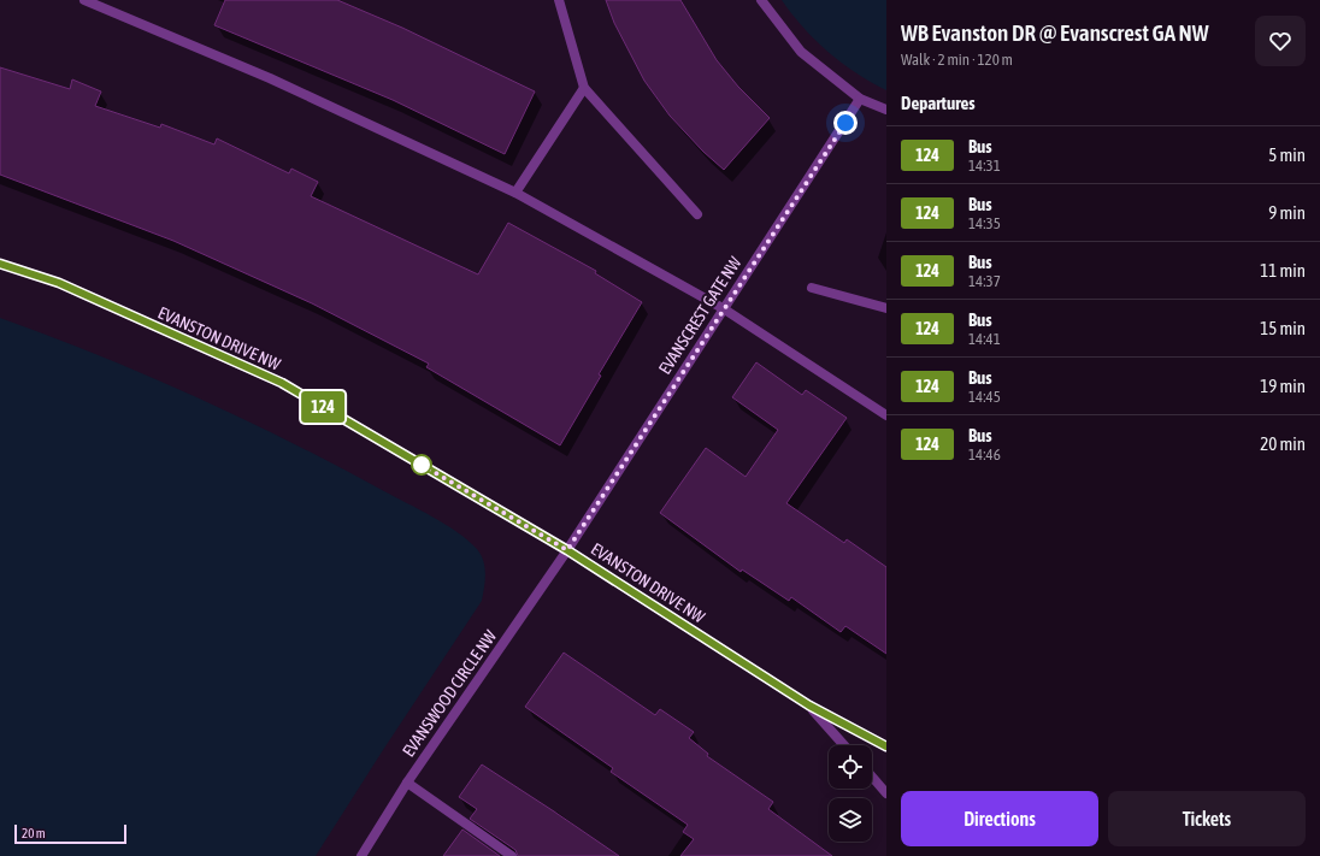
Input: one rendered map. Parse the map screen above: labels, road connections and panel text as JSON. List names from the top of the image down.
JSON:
{
  "streets": {
    "street": ["EVANSCREST GATE NW", "EVANSTON DRIVE NW", "EVANSWOOD CIRCLE NW"]
  },
  "crossings": [
    ["EVANSCREST GATE NW", "EVANSTON DRIVE NW"],
    ["EVANSCREST GATE NW", "EVANSWOOD CIRCLE NW"],
    ["EVANSTON DRIVE NW", "EVANSWOOD CIRCLE NW"]
  ],
  "lines": ["bus line 124"],
  "scale_bar": "20 m",
  "page": {
    "on_map": "124",
    "heading": [
      ["WB Evanston DR @ Evanscrest GA NW", "Walk · 2 min · 120 m"],
      "Departures"
    ],
    "list": [
      {
        "mark": "124",
        "name": "Bus",
        "note": "14:31",
        "value": "5 min"
      },
      {
        "mark": "124",
        "name": "Bus",
        "note": "14:35",
        "value": "9 min"
      },
      {
        "mark": "124",
        "name": "Bus",
        "note": "14:37",
        "value": "11 min"
      },
      {
        "mark": "124",
        "name": "Bus",
        "note": "14:41",
        "value": "15 min"
      },
      {
        "mark": "124",
        "name": "Bus",
        "note": "14:45",
        "value": "19 min"
      },
      {
        "mark": "124",
        "name": "Bus",
        "note": "14:46",
        "value": "20 min"
      }
    ],
    "buttons": ["Directions", "Tickets"],
    "scale": "20 m"
  }
}
